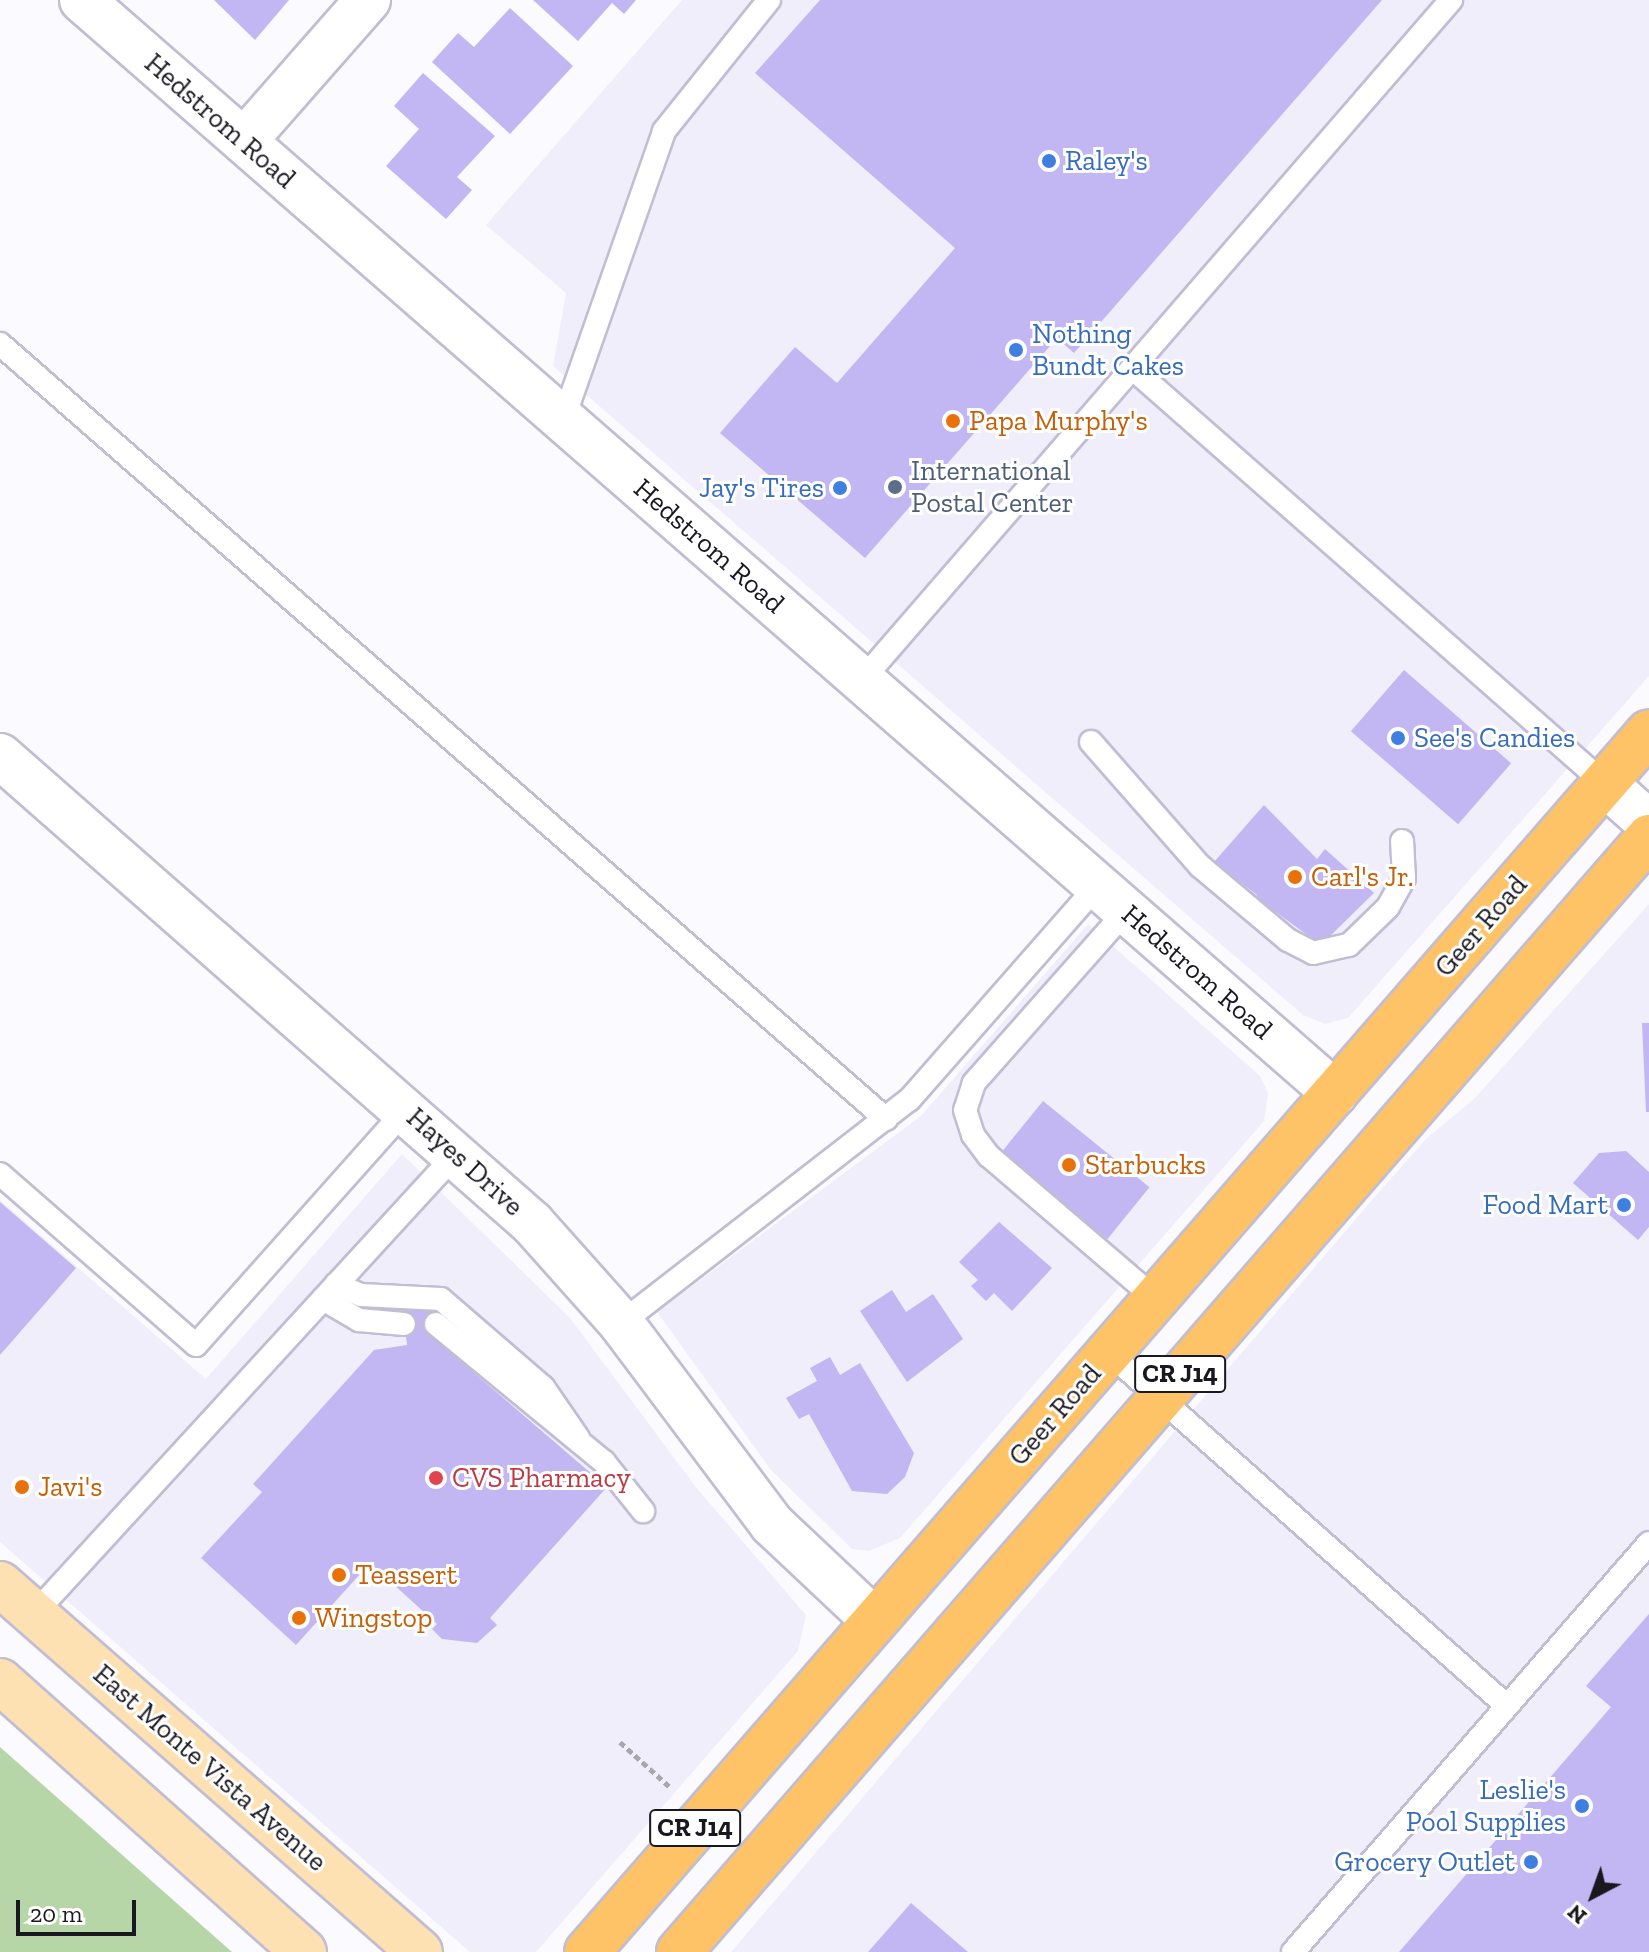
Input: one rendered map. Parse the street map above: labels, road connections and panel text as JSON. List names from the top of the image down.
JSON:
{
  "streets": {
    "main road": ["Geer Road", "CR J14", "East Monte Vista Avenue"],
    "street": ["Hedstrom Road", "Hayes Drive"]
  },
  "crossings": [
    ["Hedstrom Road", "Geer Road"],
    ["Geer Road", "Hayes Drive"]
  ],
  "places": [
    "Raley's",
    "Nothing Bundt Cakes",
    "Papa Murphy's",
    "International Postal Center",
    "Jay's Tires",
    "See's Candies",
    "Carl's Jr.",
    "Starbucks",
    "Food Mart",
    "CVS Pharmacy",
    "Javi's",
    "Teassert",
    "Wingstop",
    "Leslie's Pool Supplies",
    "Grocery Outlet"
  ],
  "scale_bar": "20 m",
  "north": "bottom left"
}
